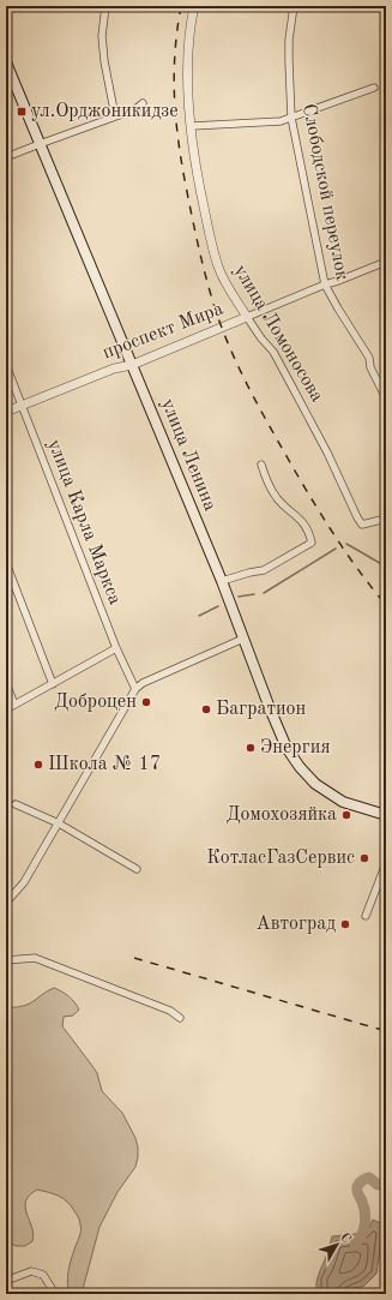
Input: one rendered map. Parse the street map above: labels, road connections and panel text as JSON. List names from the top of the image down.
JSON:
{
  "streets": {
    "main road": ["улица Ленина"],
    "street": [
      "Слободской переулок",
      "проспект Мира",
      "улица Ломоносова",
      "улица Карла Маркса"
    ]
  },
  "crossings": [
    ["Слободской переулок", "проспект Мира"],
    ["проспект Мира", "улица Ломоносова"],
    ["проспект Мира", "улица Ленина"],
    ["проспект Мира", "улица Карла Маркса"]
  ],
  "places": {
    "transit": ["ул.Орджоникидзе"],
    "other": [
      "Доброцен",
      "Багратион",
      "Энергия",
      "Школа № 17",
      "Домохозяйка",
      "КотласГазСервис",
      "Автоград"
    ]
  },
  "north": "top right"
}
